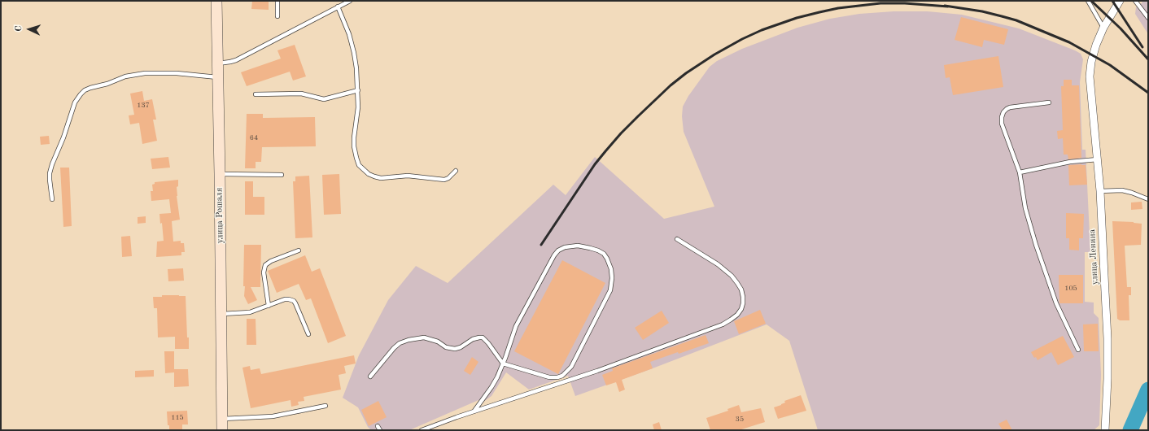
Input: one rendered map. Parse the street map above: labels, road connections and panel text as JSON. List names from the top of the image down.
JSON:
{
  "streets": {
    "main road": ["улица Рошаля"],
    "street": ["улица Ленина"]
  },
  "house_numbers": [
    "137",
    "64",
    "105",
    "115",
    "35"
  ],
  "north": "left"
}
